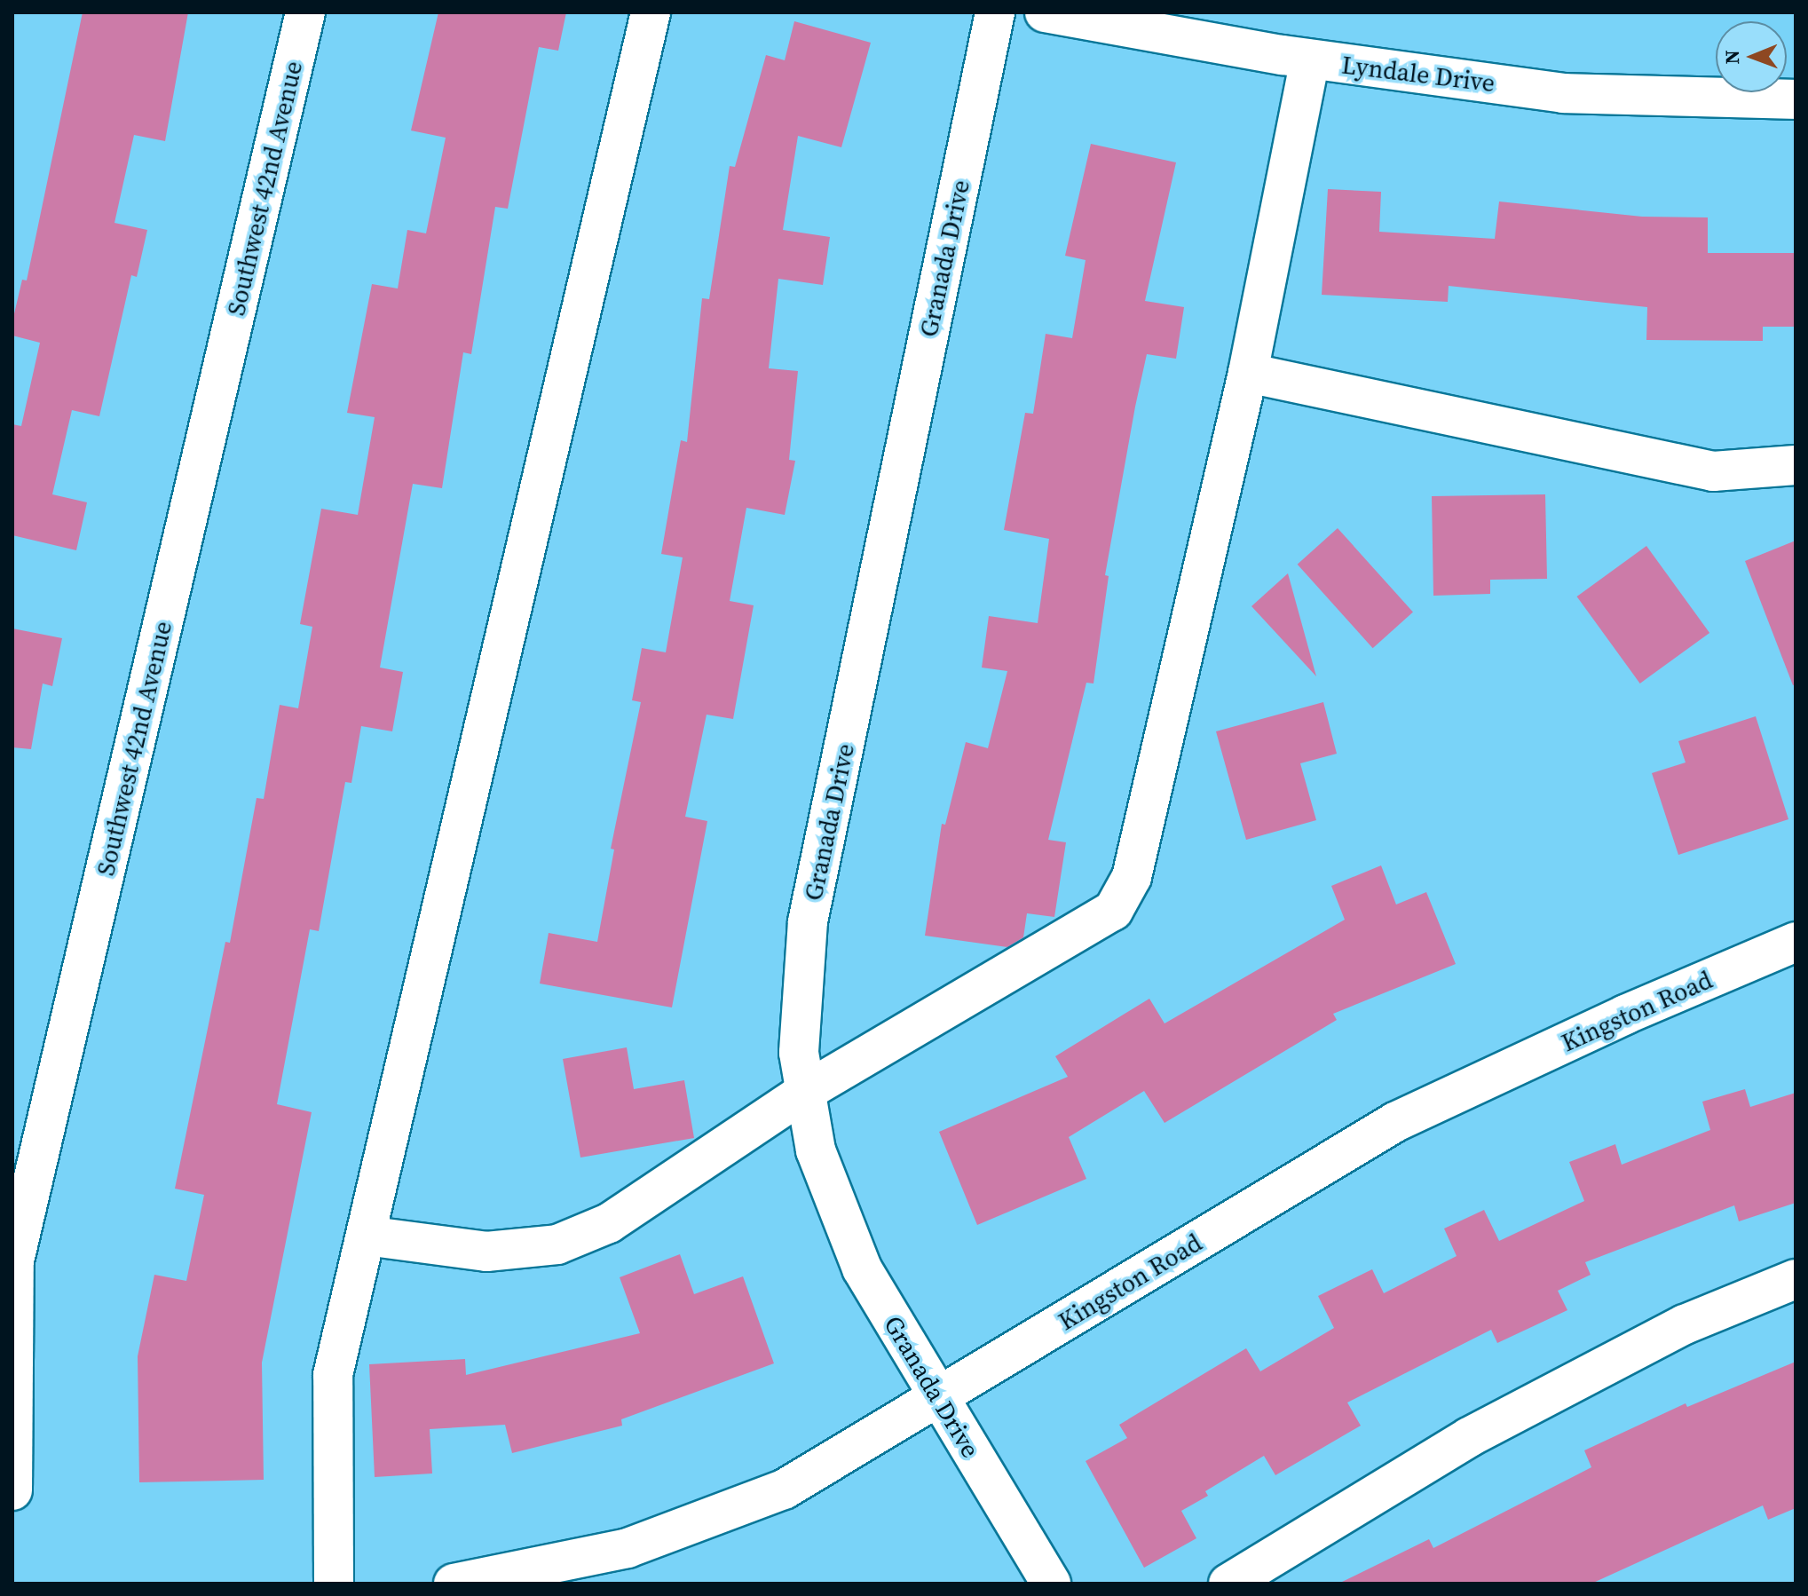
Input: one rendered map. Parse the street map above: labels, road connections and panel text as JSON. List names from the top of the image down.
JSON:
{
  "streets": {
    "street": [
      "Lyndale Drive",
      "Southwest 42nd Avenue",
      "Granada Drive",
      "Kingston Road"
    ]
  },
  "crossings": [
    ["Granada Drive", "Kingston Road"]
  ],
  "north": "left"
}
